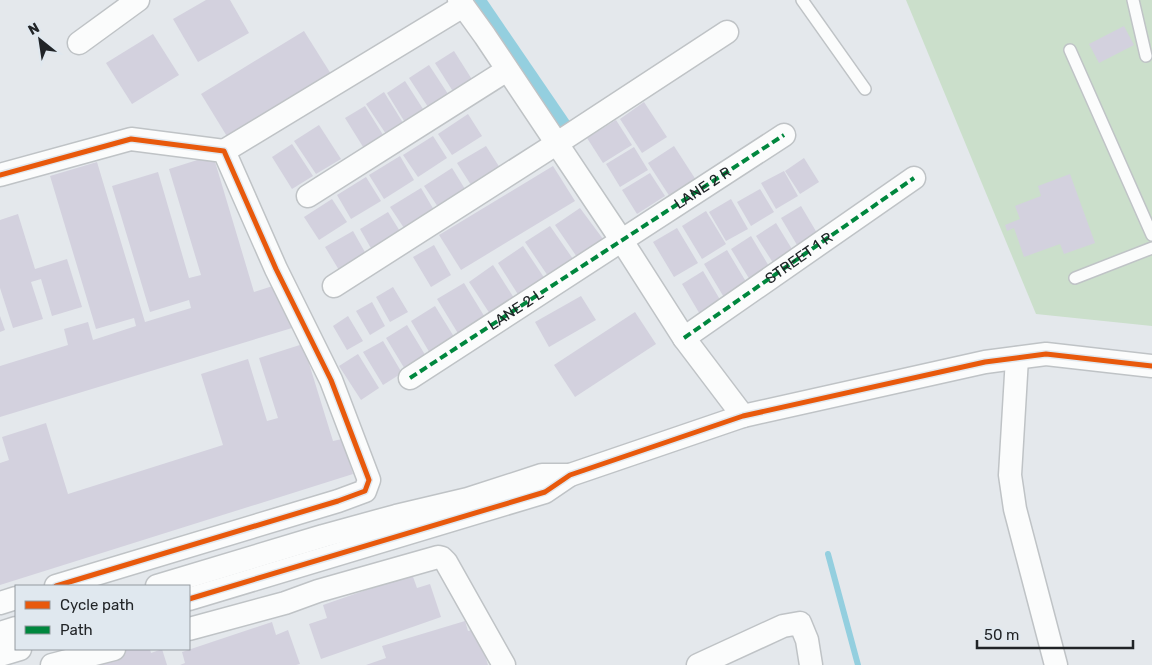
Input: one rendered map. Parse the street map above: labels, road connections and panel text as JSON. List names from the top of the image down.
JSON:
{
  "streets": {
    "street": ["LANE 2 R", "STREET 1 R", "LANE 2 L"]
  },
  "crossings": [
    ["LANE 2 R", "LANE 2 L"]
  ],
  "legend": ["Cycle path", "Path"],
  "scale_bar": "50 m",
  "north": "top left"
}
